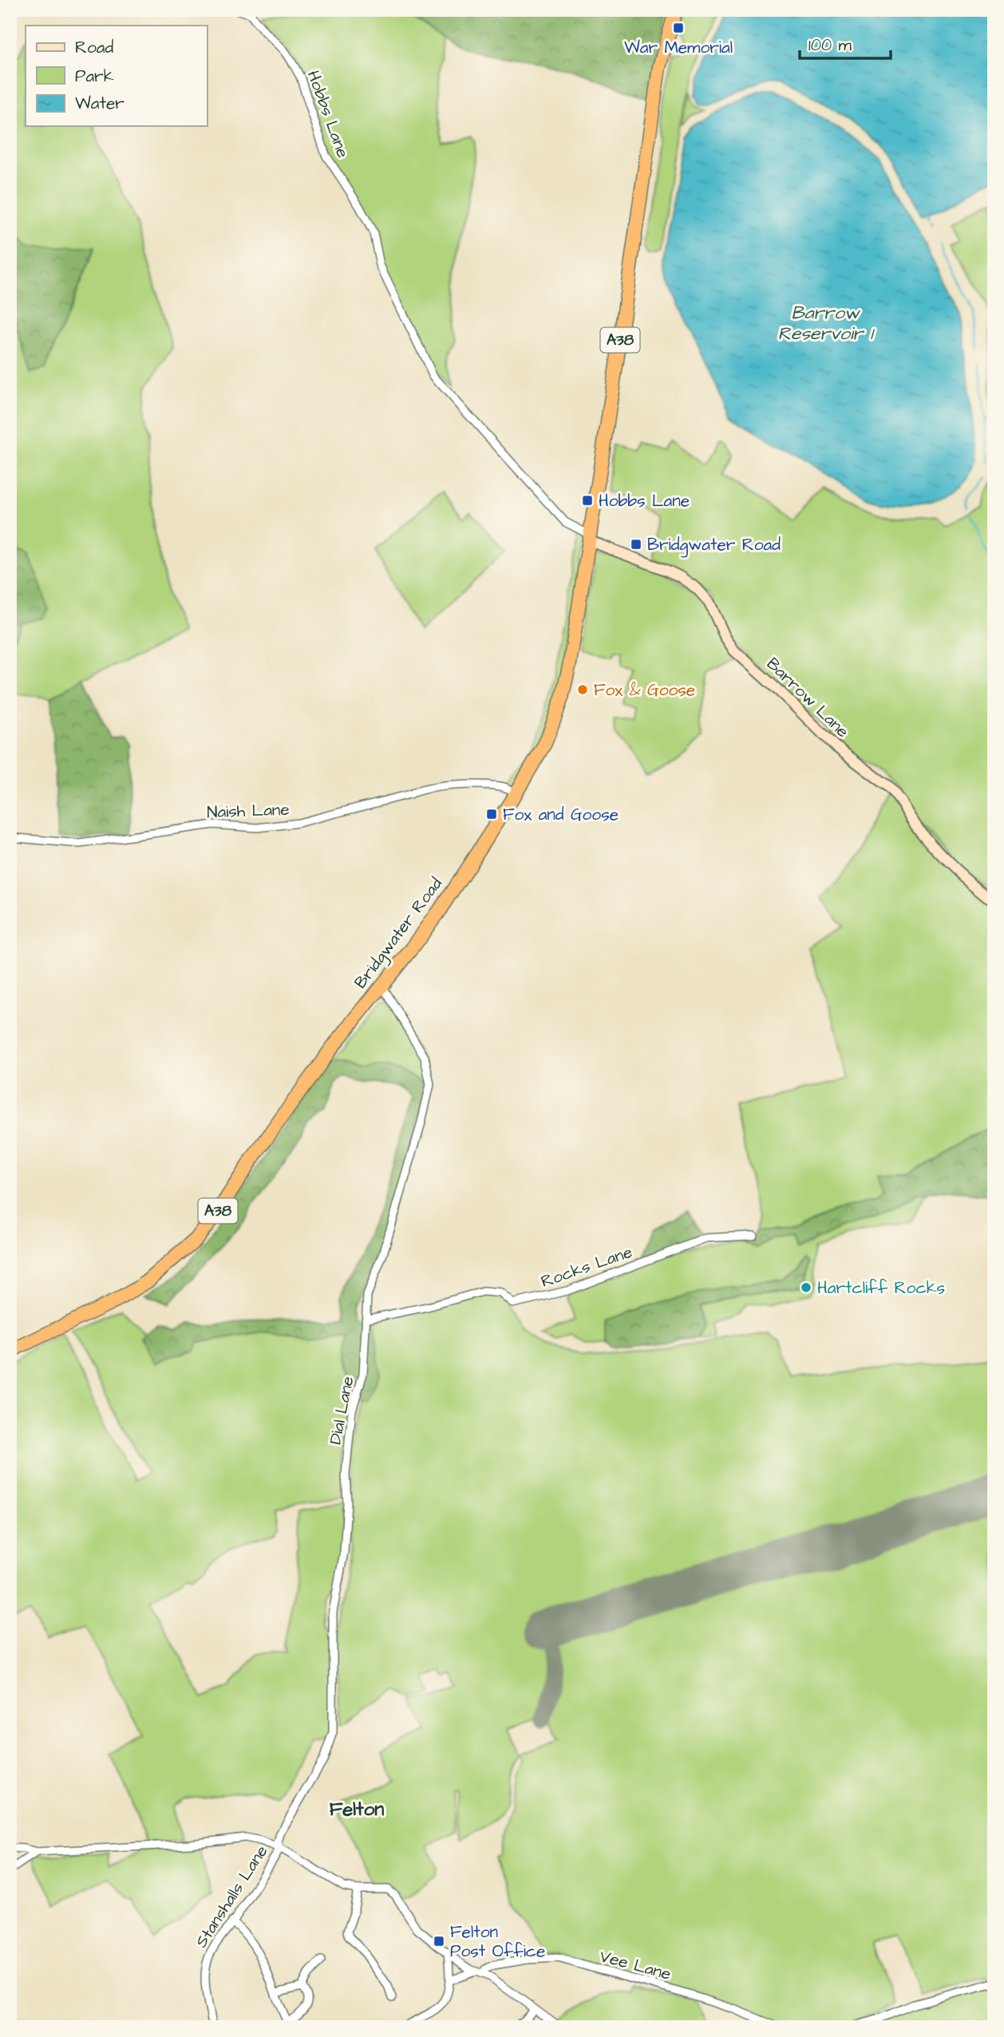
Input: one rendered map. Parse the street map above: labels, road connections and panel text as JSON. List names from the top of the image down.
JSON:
{
  "streets": {
    "highway": ["A38", "Bridgwater Road"],
    "main road": ["Barrow Lane"],
    "street": [
      "Hobbs Lane",
      "Naish Lane",
      "Rocks Lane",
      "Dial Lane",
      "Stanshalls Lane",
      "Vee Lane"
    ]
  },
  "crossings": [
    ["Hobbs Lane", "Barrow Lane"],
    ["Hobbs Lane", "Bridgwater Road"],
    ["Barrow Lane", "Bridgwater Road"],
    ["Naish Lane", "Bridgwater Road"],
    ["Bridgwater Road", "Dial Lane"],
    ["Rocks Lane", "Dial Lane"],
    ["Dial Lane", "Stanshalls Lane"]
  ],
  "districts": ["Felton"],
  "water": ["Barrow Reservoir 1"],
  "places": {
    "transit": [
      "War Memorial",
      "Hobbs Lane",
      "Bridgwater Road",
      "Fox and Goose",
      "Felton Post Office"
    ],
    "other": ["Fox & Goose", "Hartcliff Rocks"]
  },
  "legend": ["Road", "Park", "Water"],
  "scale_bar": "100 m"
}
